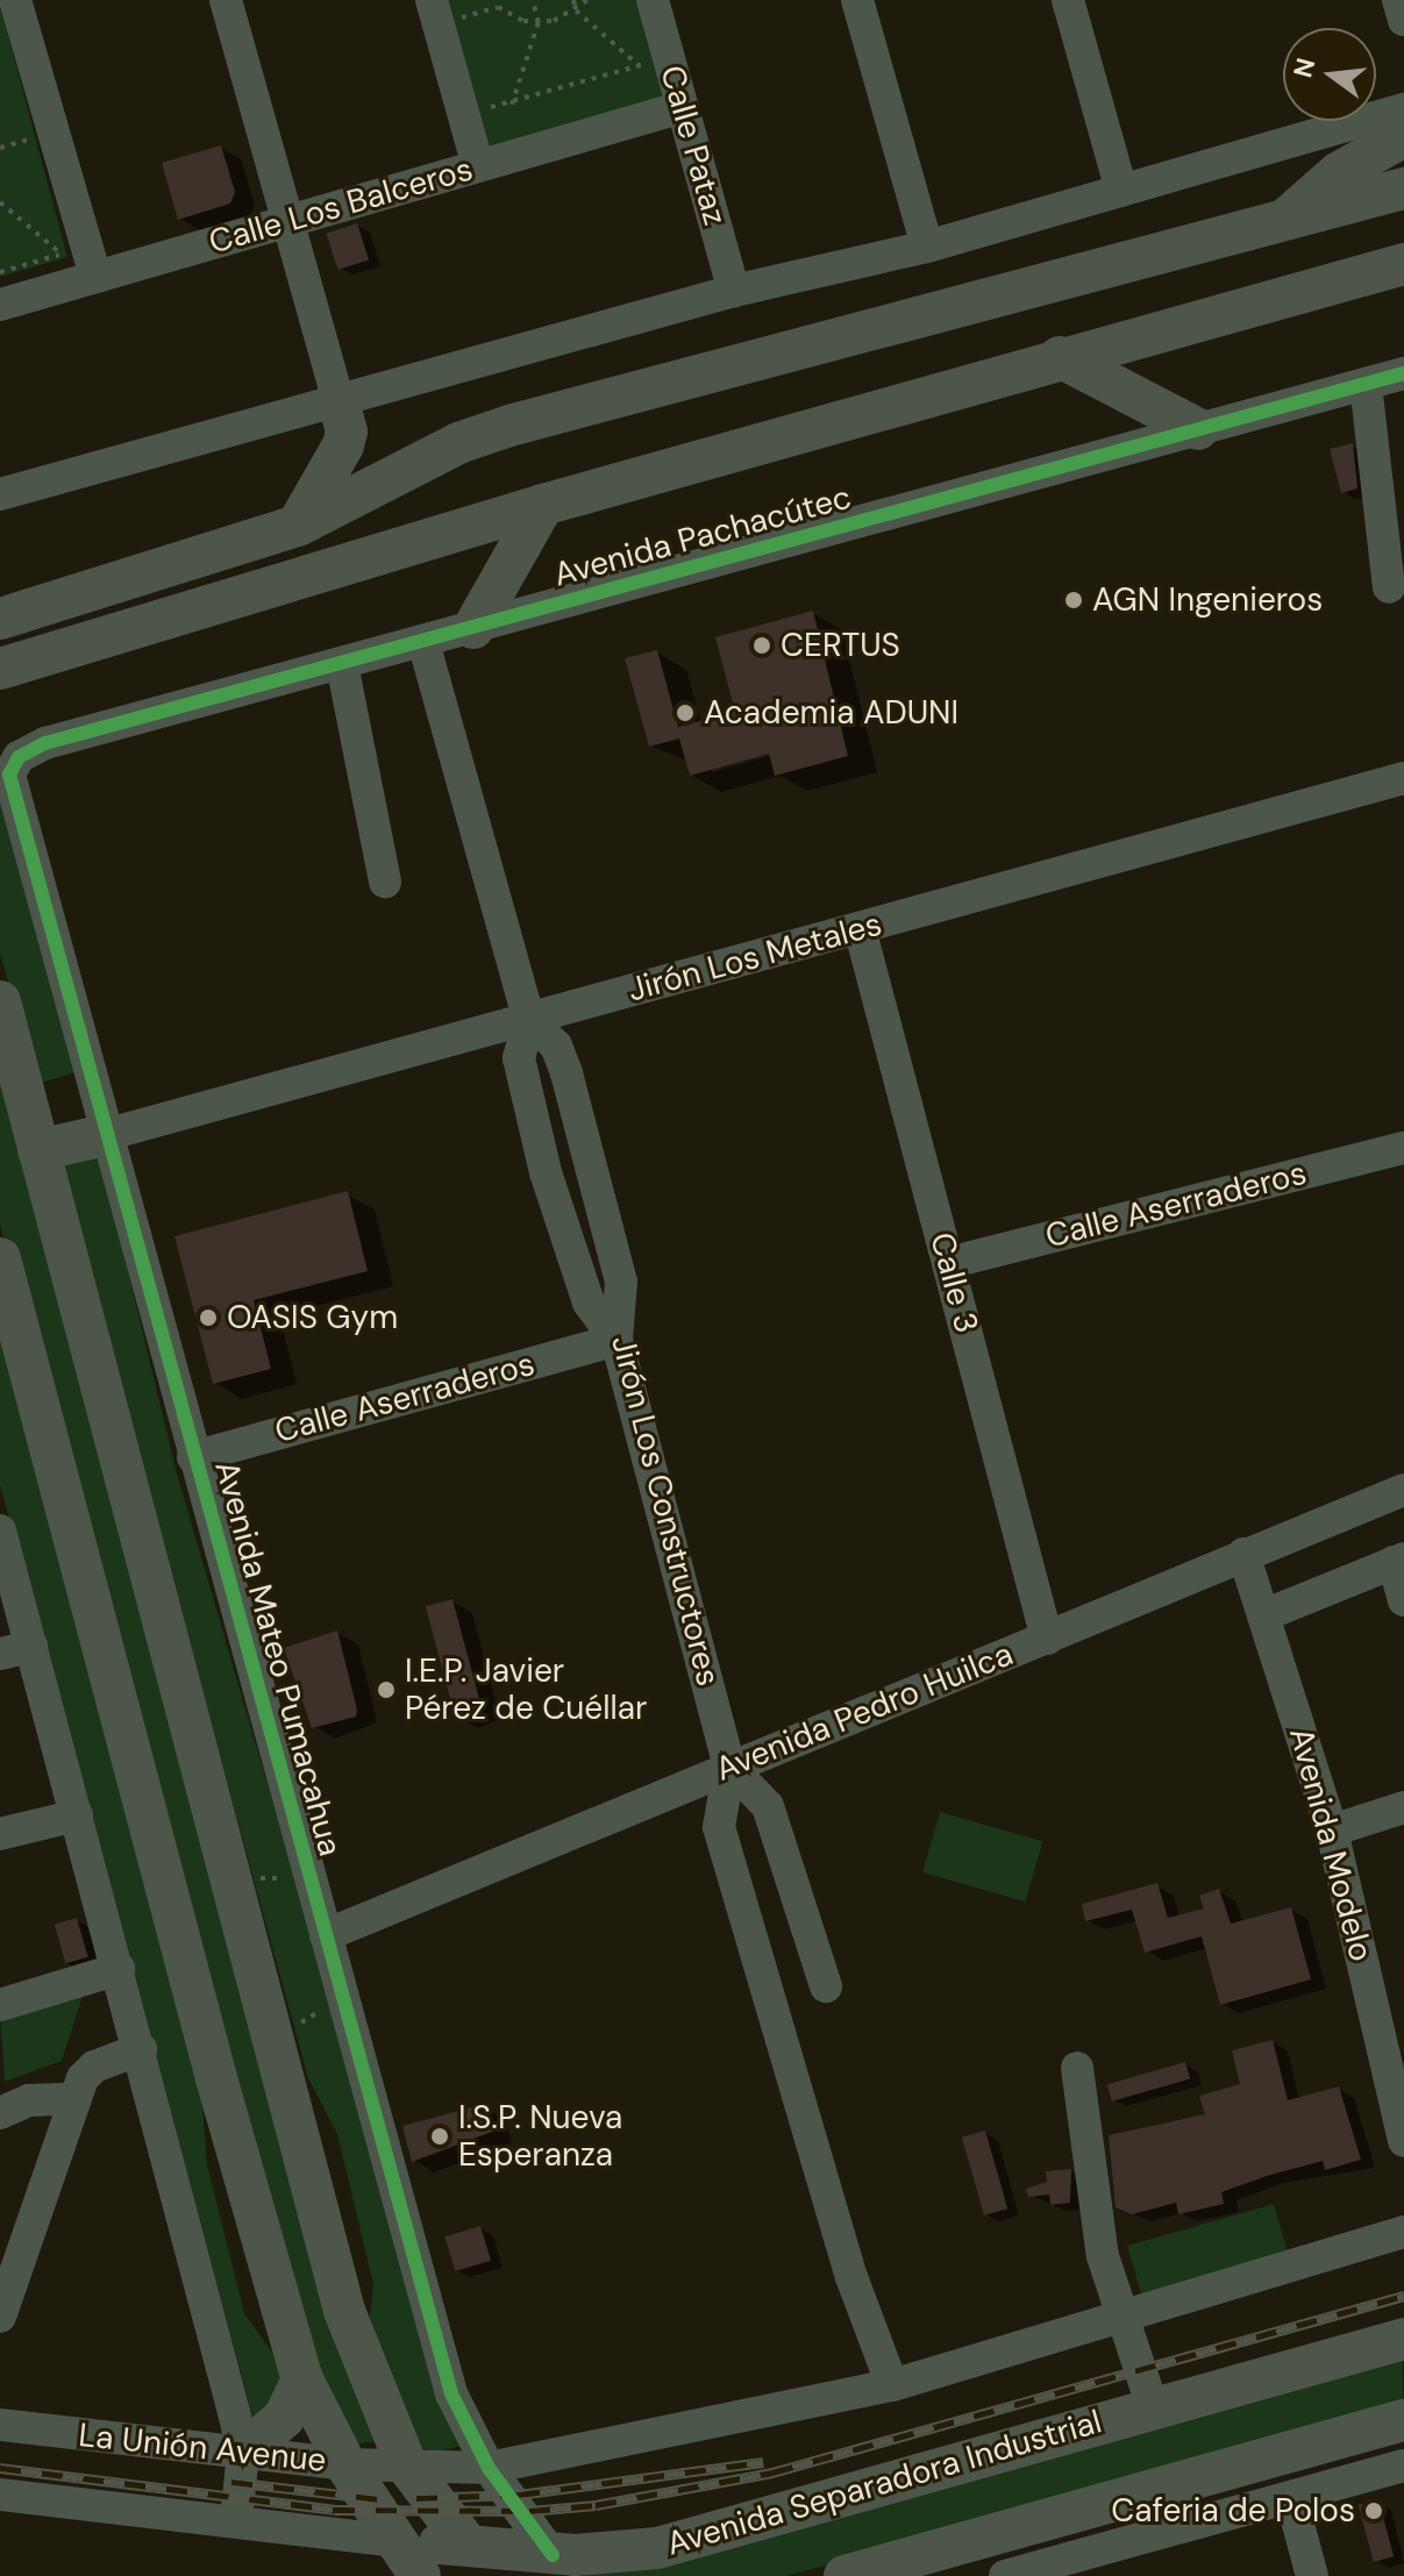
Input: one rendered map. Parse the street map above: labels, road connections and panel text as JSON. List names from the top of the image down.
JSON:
{
  "streets": {
    "main road": ["Avenida Separadora Industrial"],
    "street": [
      "Calle Pataz",
      "Calle Los Balceros",
      "Avenida Pachacútec",
      "Jirón Los Metales",
      "Calle Aserraderos",
      "Calle 3",
      "Jirón Los Constructores",
      "Avenida Mateo Pumacahua",
      "Avenida Pedro Huilca",
      "Avenida Modelo",
      "La Unión Avenue"
    ]
  },
  "crossings": [
    ["Calle Pataz", "Calle Los Balceros"],
    ["Avenida Pachacútec", "Jirón Los Constructores"],
    ["Avenida Pachacútec", "Avenida Mateo Pumacahua"],
    ["Jirón Los Metales", "Calle 3"],
    ["Jirón Los Metales", "Jirón Los Constructores"],
    ["Jirón Los Metales", "Avenida Mateo Pumacahua"],
    ["Calle Aserraderos", "Calle 3"],
    ["Calle Aserraderos", "Jirón Los Constructores"],
    ["Calle Aserraderos", "Avenida Mateo Pumacahua"],
    ["Calle 3", "Avenida Pedro Huilca"],
    ["Jirón Los Constructores", "Avenida Pedro Huilca"],
    ["Avenida Mateo Pumacahua", "Avenida Pedro Huilca"],
    ["Avenida Mateo Pumacahua", "Avenida Separadora Industrial"],
    ["Avenida Pedro Huilca", "Avenida Modelo"],
    ["La Unión Avenue", "Avenida Separadora Industrial"]
  ],
  "places": [
    "AGN Ingenieros",
    "CERTUS",
    "Academia ADUNI",
    "OASIS Gym",
    "I.E.P. Javier Pérez de Cuéllar",
    "I.S.P. Nueva Esperanza",
    "Caferia de Polos"
  ],
  "north": "left"
}
